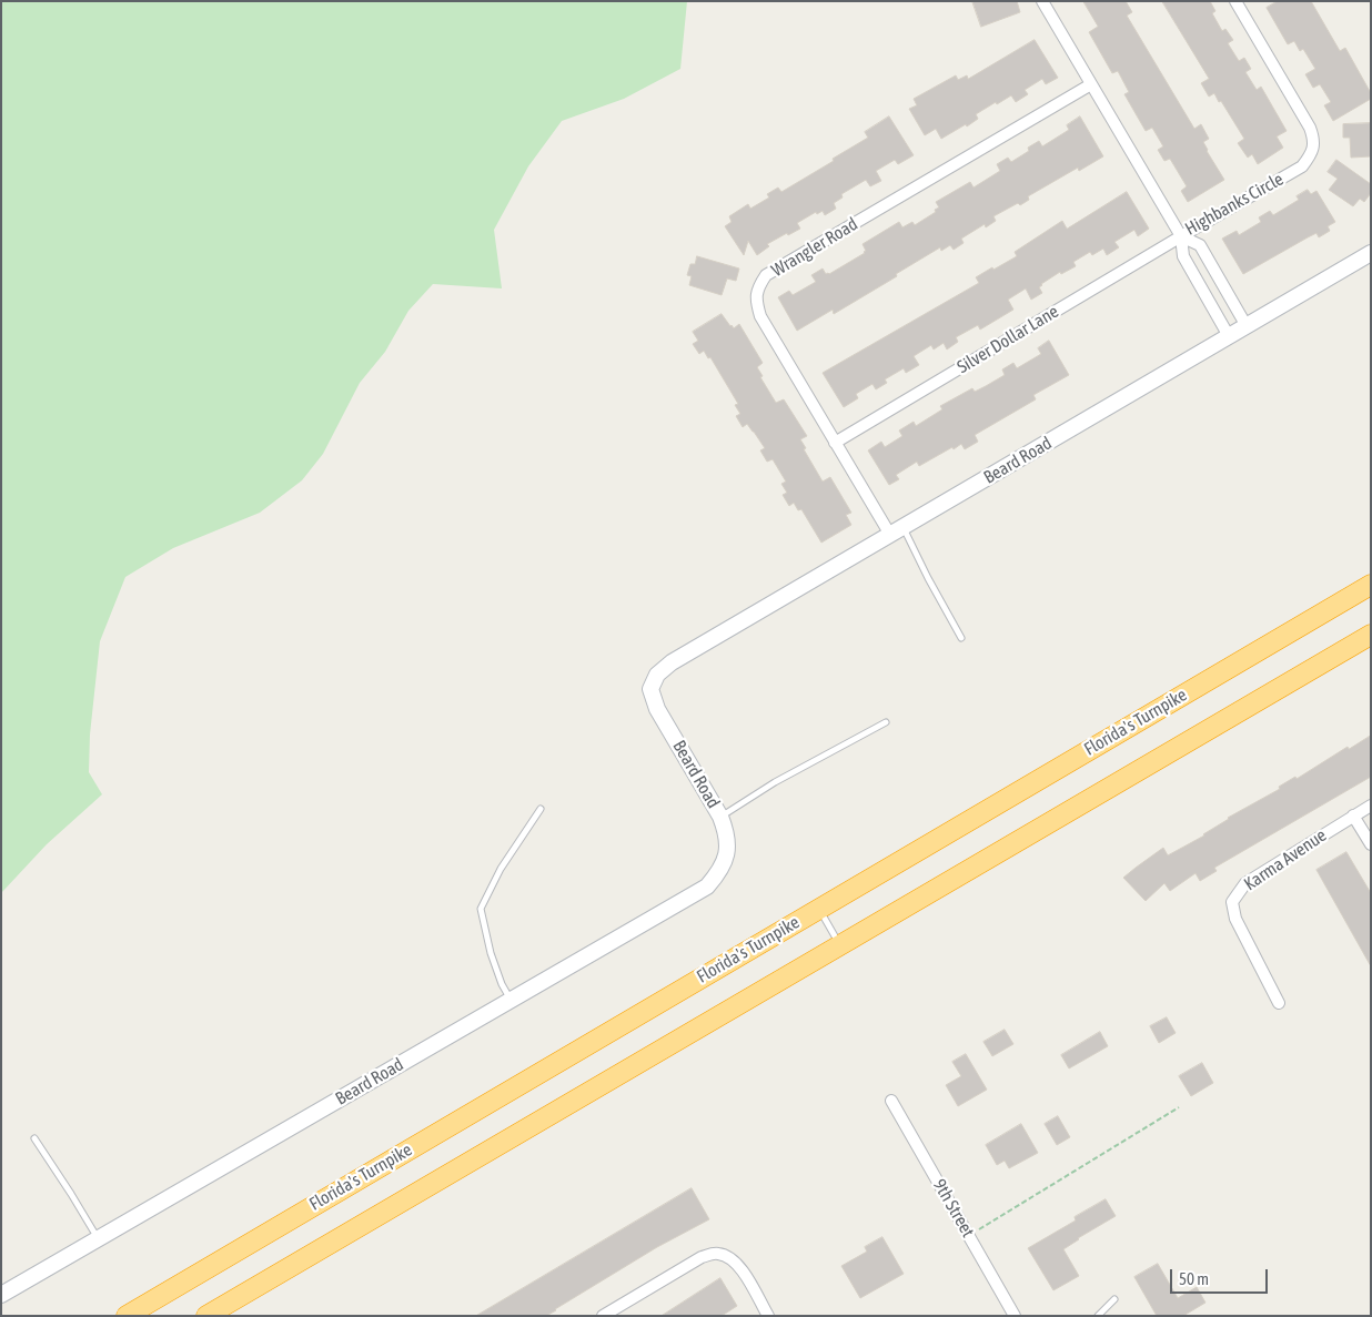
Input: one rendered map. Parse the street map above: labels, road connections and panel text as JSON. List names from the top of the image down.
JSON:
{
  "streets": {
    "highway": ["Florida's Turnpike"],
    "street": [
      "Highbanks Circle",
      "Wrangler Road",
      "Silver Dollar Lane",
      "Beard Road",
      "Karma Avenue",
      "9th Street"
    ]
  },
  "crossings": [
    ["Highbanks Circle", "Wrangler Road"],
    ["Highbanks Circle", "Silver Dollar Lane"],
    ["Wrangler Road", "Silver Dollar Lane"],
    ["Wrangler Road", "Beard Road"]
  ],
  "scale_bar": "50 m"
}
